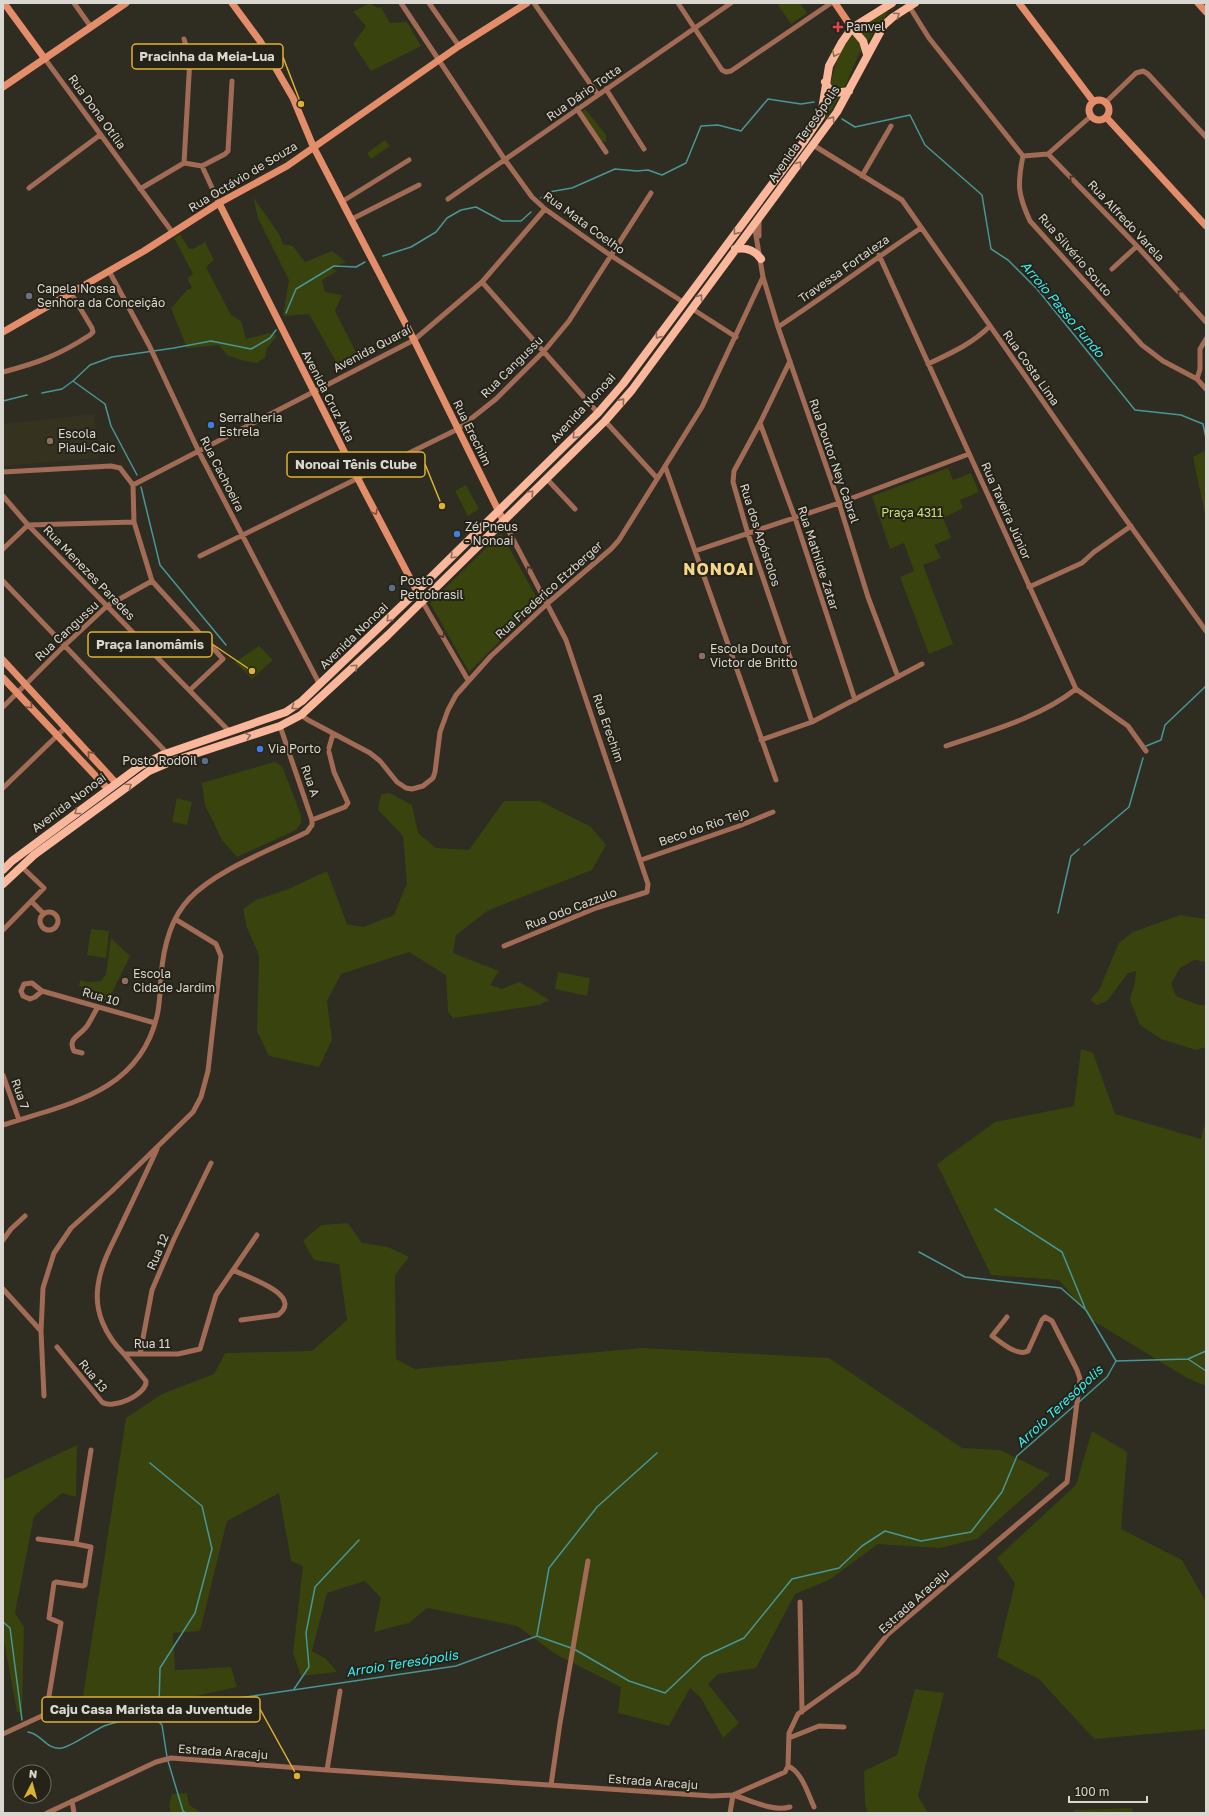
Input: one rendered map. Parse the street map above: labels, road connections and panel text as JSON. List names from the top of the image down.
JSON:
{
  "streets": {
    "main road": ["Avenida Teresópolis", "Avenida Nonoai"],
    "street": [
      "Rua Dário Totta",
      "Rua Dona Otília",
      "Rua Octávio de Souza",
      "Rua Alfredo Varela",
      "Rua Mata Coelho",
      "Rua Silvério Souto",
      "Travessa Fortaleza",
      "Avenida Quaraí",
      "Rua Cangussu",
      "Rua Costa Lima",
      "Avenida Cruz Alta",
      "Rua Erechim",
      "Rua Doutor Ney Cabral",
      "Rua Cachoeira",
      "Rua Taveira Júnior",
      "Rua dos Apóstolos",
      "Rua Mathilde Zatar",
      "Rua Menezes Paredes",
      "Rua Frederico Etzberger",
      "Rua A",
      "Beco do Rio Tejo",
      "Rua Odo Cazzulo",
      "Rua 10",
      "Rua 7",
      "Rua 12",
      "Rua 11",
      "Rua 13",
      "Estrada Aracaju"
    ]
  },
  "crossings": [
    ["Rua Dário Totta", "Rua Mata Coelho"],
    ["Rua Dona Otília", "Rua Octávio de Souza"],
    ["Avenida Teresópolis", "Rua Costa Lima"],
    ["Avenida Teresópolis", "Avenida Nonoai"],
    ["Avenida Teresópolis", "Rua Doutor Ney Cabral"],
    ["Rua Octávio de Souza", "Rua Mata Coelho"],
    ["Rua Octávio de Souza", "Avenida Cruz Alta"],
    ["Rua Octávio de Souza", "Rua Erechim"],
    ["Rua Octávio de Souza", "Rua Cachoeira"],
    ["Rua Mata Coelho", "Avenida Quaraí"],
    ["Rua Mata Coelho", "Rua Cangussu"],
    ["Rua Mata Coelho", "Avenida Nonoai"],
    ["Travessa Fortaleza", "Rua Costa Lima"],
    ["Travessa Fortaleza", "Rua Doutor Ney Cabral"],
    ["Travessa Fortaleza", "Rua Taveira Júnior"],
    ["Avenida Quaraí", "Avenida Cruz Alta"],
    ["Avenida Quaraí", "Rua Erechim"],
    ["Avenida Quaraí", "Rua Cachoeira"],
    ["Rua Cangussu", "Avenida Cruz Alta"],
    ["Rua Cangussu", "Rua Erechim"],
    ["Rua Cangussu", "Rua Cachoeira"],
    ["Rua Cangussu", "Rua Menezes Paredes"],
    ["Avenida Cruz Alta", "Avenida Nonoai"],
    ["Avenida Cruz Alta", "Rua Frederico Etzberger"],
    ["Avenida Nonoai", "Rua Erechim"],
    ["Avenida Nonoai", "Rua Doutor Ney Cabral"],
    ["Avenida Nonoai", "Rua Cachoeira"],
    ["Avenida Nonoai", "Rua Menezes Paredes"],
    ["Avenida Nonoai", "Rua Frederico Etzberger"],
    ["Avenida Nonoai", "Rua A"],
    ["Rua Erechim", "Rua Frederico Etzberger"],
    ["Rua Erechim", "Beco do Rio Tejo"],
    ["Rua Erechim", "Rua Odo Cazzulo"],
    ["Rua Doutor Ney Cabral", "Rua dos Apóstolos"],
    ["Rua Doutor Ney Cabral", "Rua Frederico Etzberger"],
    ["Rua dos Apóstolos", "Rua Mathilde Zatar"],
    ["Rua 12", "Rua 11"],
    ["Rua 11", "Rua 13"]
  ],
  "one_way": ["Rua Alfredo Varela", "Avenida Cruz Alta"],
  "districts": ["NONOAI"],
  "water": ["Arroio Passo Fundo", "Arroio Teresópolis"],
  "parks": ["Praça 4311"],
  "places": {
    "health": ["Panvel"],
    "other": [
      "Pracinha da Meia-Lua",
      "Capela Nossa Senhora da Conceição",
      "Serralheria Estrela",
      "Escola Piaui-Caic",
      "Nonoai Tênis Clube",
      "Zé Pneus - Nonoai",
      "Posto Petrobrasil",
      "Escola Doutor Victor de Britto",
      "Praça Ianomâmis",
      "Via Porto",
      "Posto RodOil",
      "Escola Cidade Jardim",
      "Caju Casa Marista da Juventude"
    ]
  },
  "scale_bar": "100 m",
  "north": "top"
}
